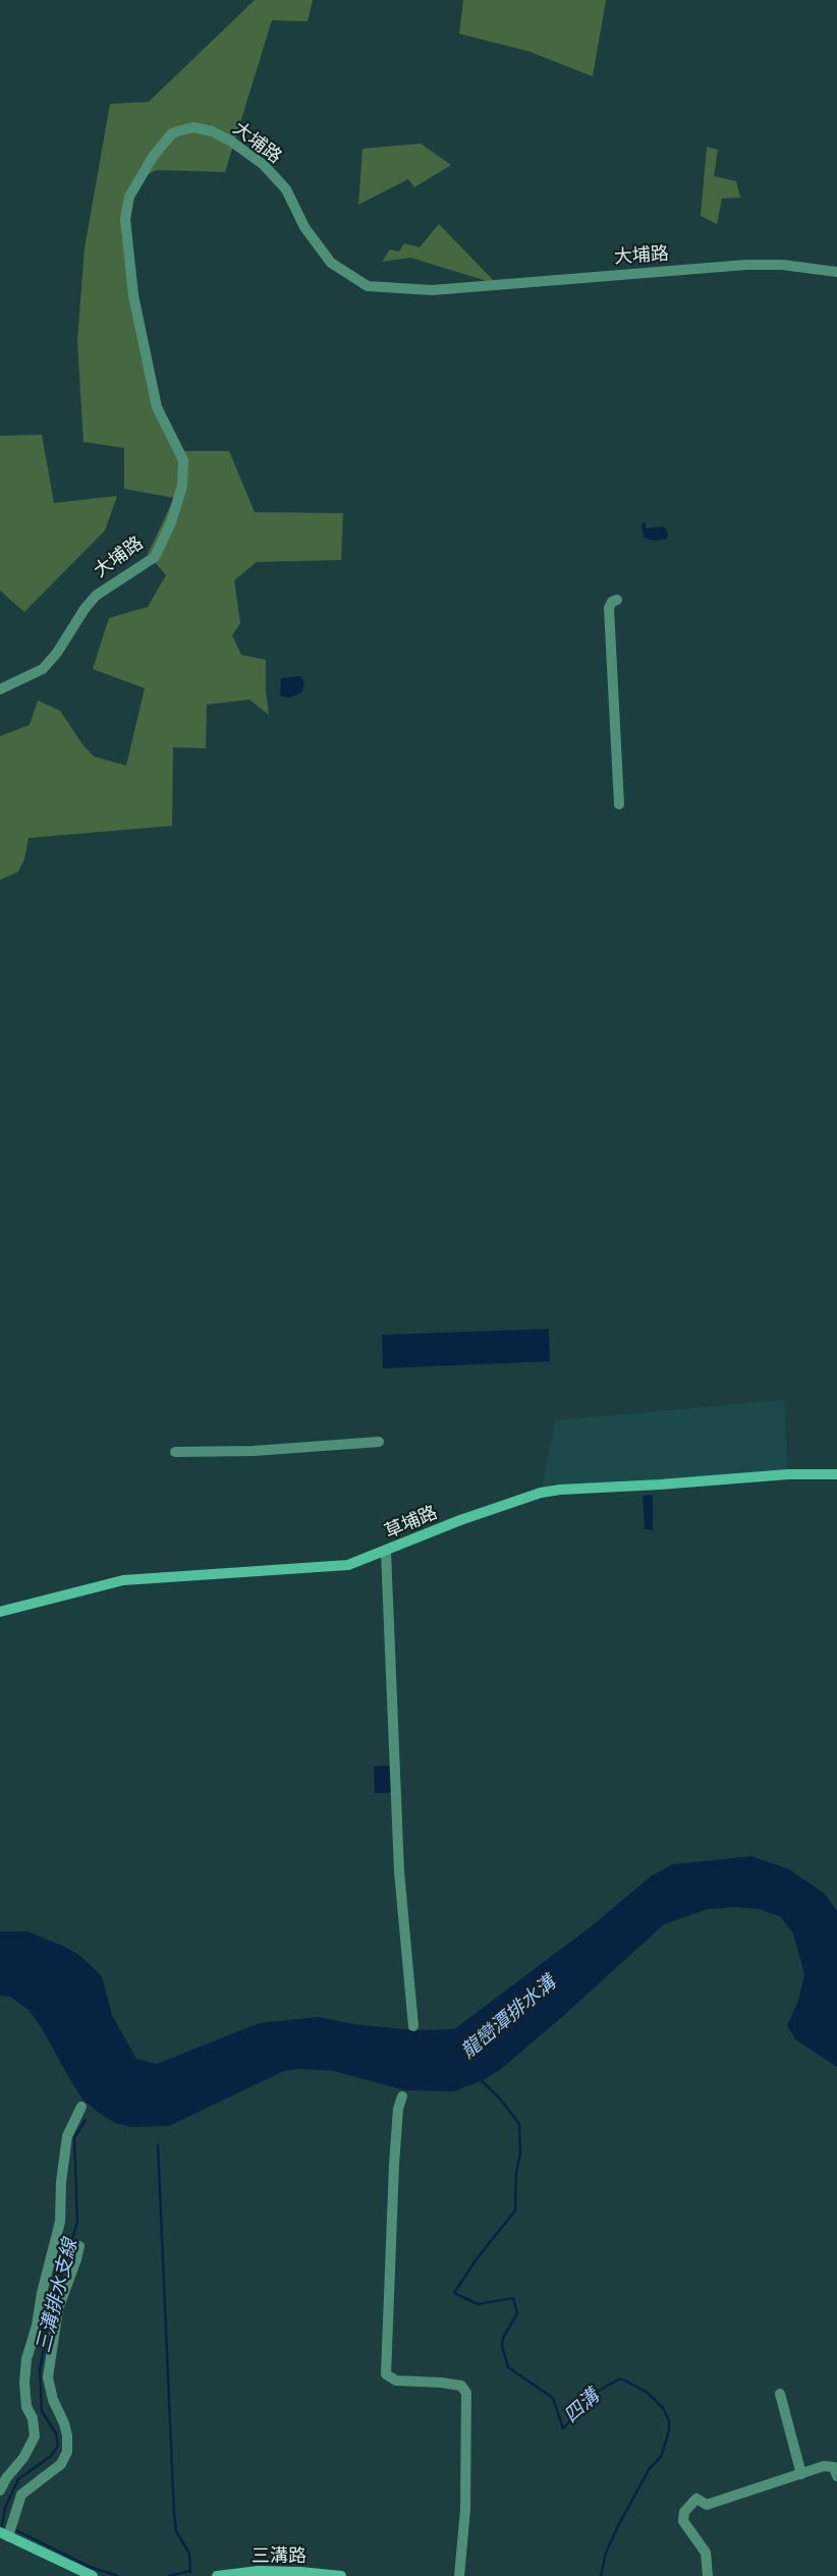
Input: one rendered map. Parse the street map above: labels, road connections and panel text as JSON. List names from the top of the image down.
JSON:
{
  "streets": {
    "street": ["大埔路", "草埔路", "三溝路"]
  },
  "water": ["龍巒潭排水溝", "三溝排水支線", "四溝"]
}
